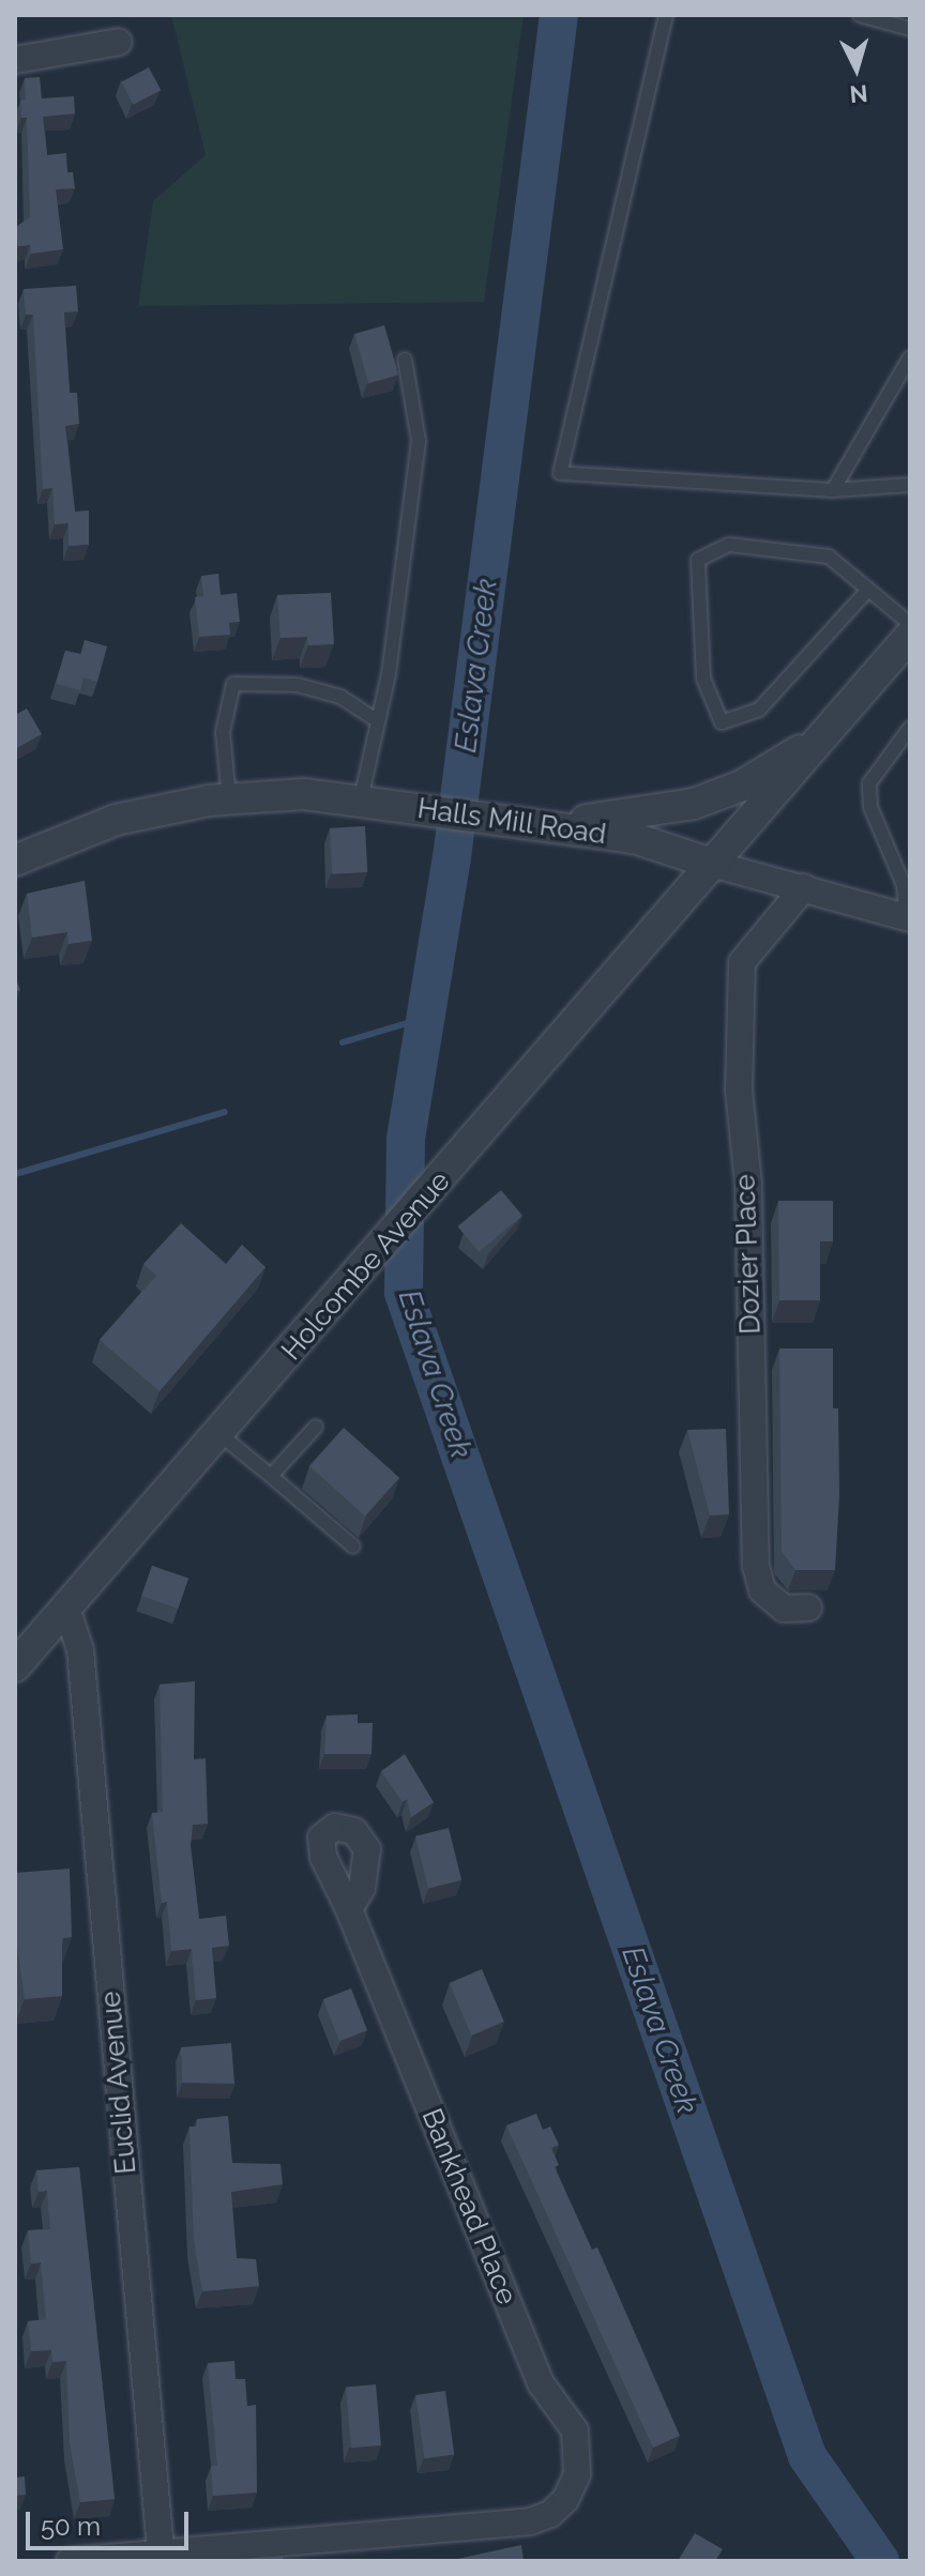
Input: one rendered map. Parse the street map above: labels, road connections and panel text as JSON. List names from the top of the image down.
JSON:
{
  "streets": {
    "street": [
      "Halls Mill Road",
      "Dozier Place",
      "Holcombe Avenue",
      "Euclid Avenue",
      "Bankhead Place"
    ]
  },
  "crossings": [
    ["Halls Mill Road", "Holcombe Avenue"],
    ["Holcombe Avenue", "Euclid Avenue"],
    ["Euclid Avenue", "Bankhead Place"]
  ],
  "water": ["Eslava Creek"],
  "scale_bar": "50 m",
  "north": "bottom"
}
